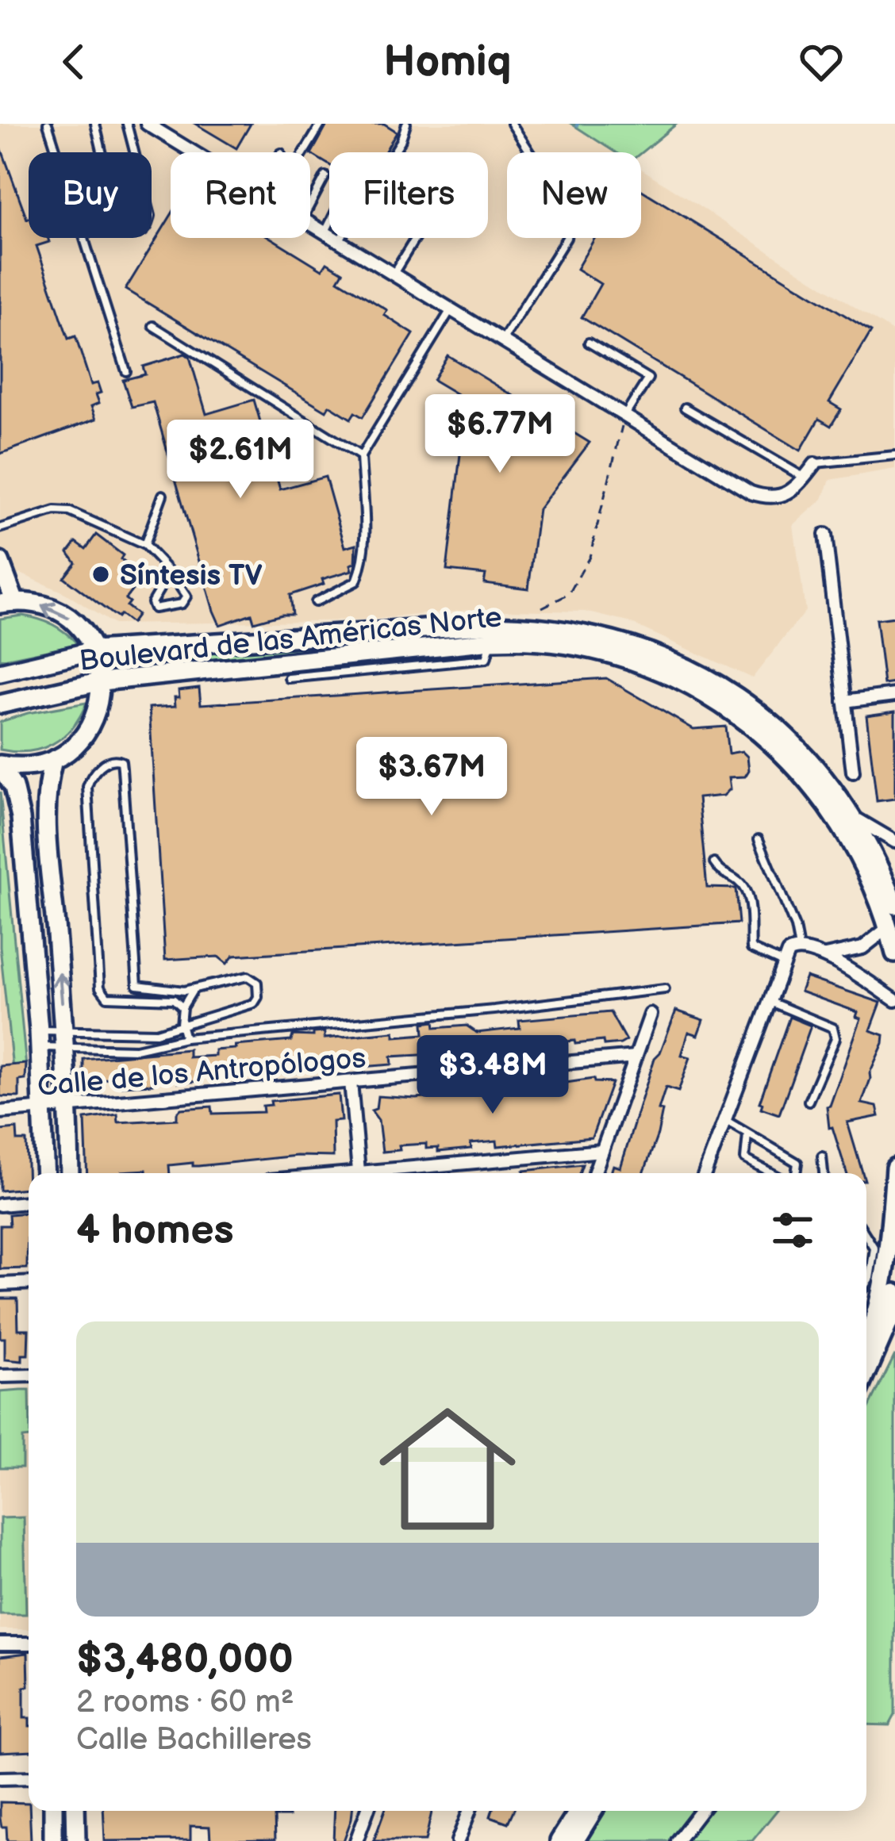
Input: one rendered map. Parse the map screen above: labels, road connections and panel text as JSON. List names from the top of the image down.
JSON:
{
  "streets": {
    "main road": ["Boulevard de las Américas Norte"],
    "street": ["Calle de los Antropólogos"]
  },
  "places": ["Síntesis TV"],
  "page": {
    "header": "Homiq",
    "chip": [
      "Buy",
      "Rent",
      "Filters",
      "New"
    ],
    "price": [
      "$6.77M",
      "$2.61M",
      "$3.67M",
      "$3.48M"
    ],
    "heading": "4 homes",
    "list": [
      {
        "name": "$3,480,000",
        "note": "2 rooms · 60 m² · Calle Bachilleres"
      }
    ]
  }
}
